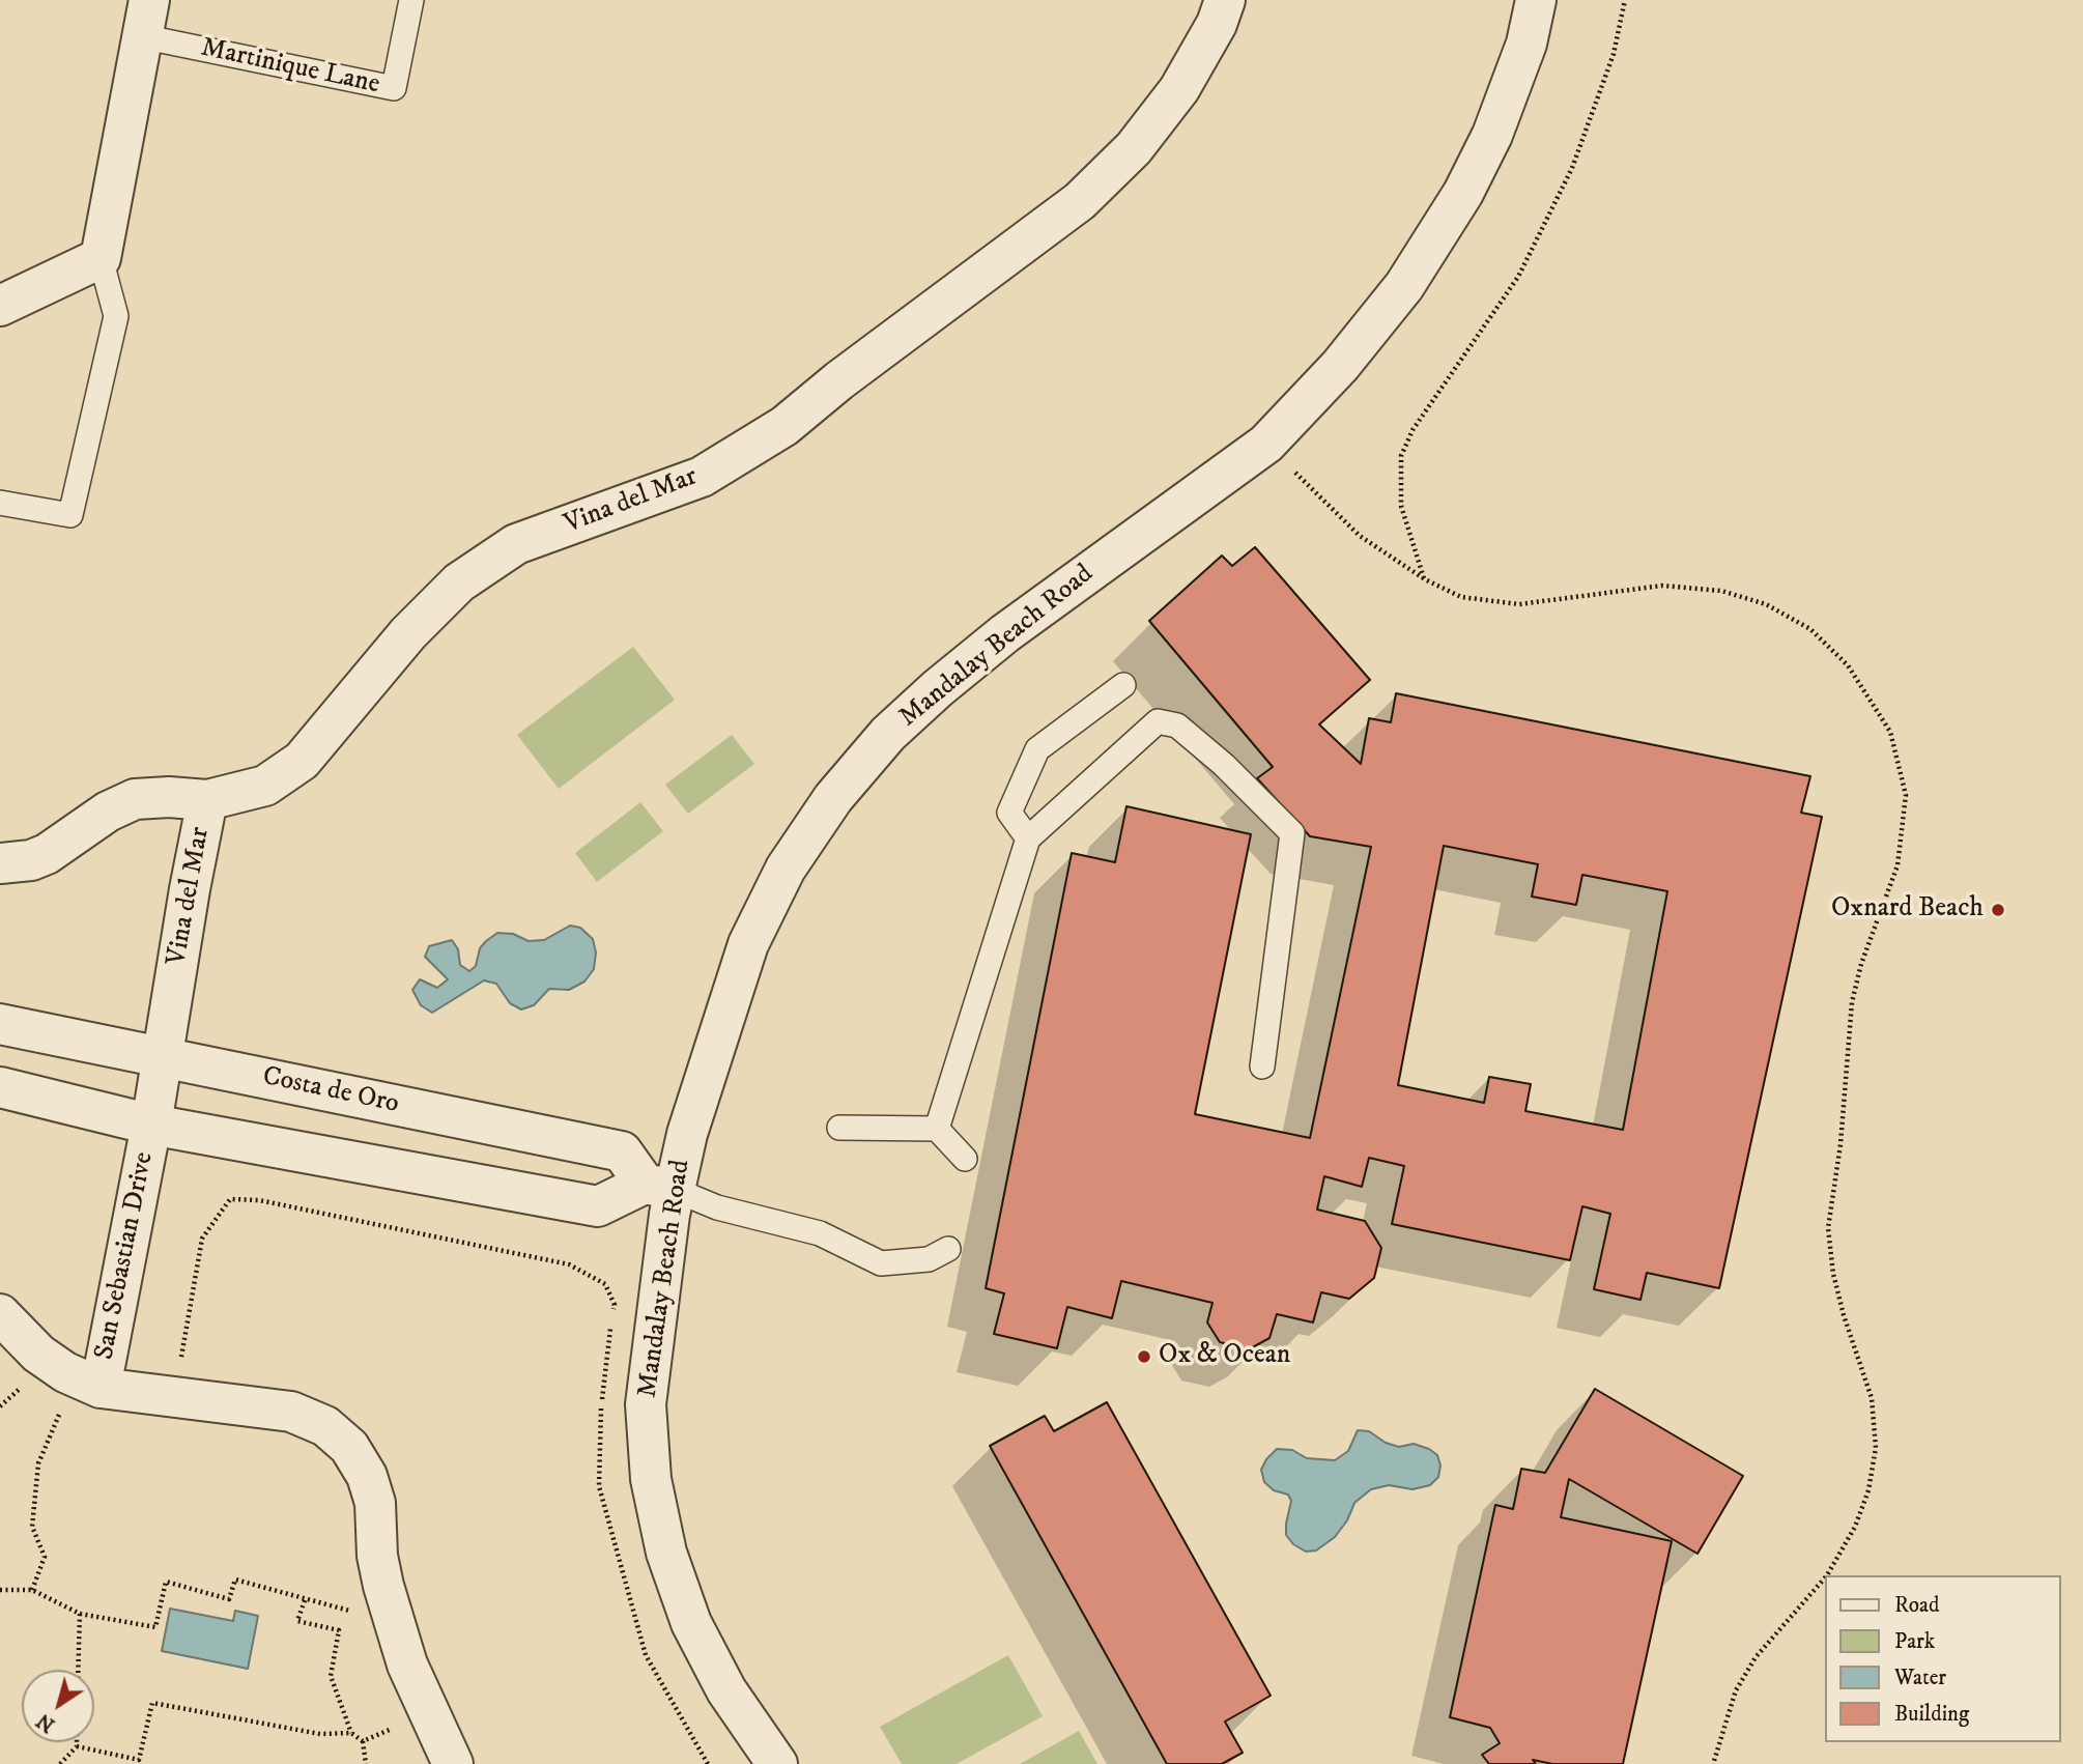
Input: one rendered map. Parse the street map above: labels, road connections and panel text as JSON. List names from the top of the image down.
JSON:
{
  "streets": {
    "street": [
      "Martinique Lane",
      "Vina del Mar",
      "Mandalay Beach Road",
      "Costa de Oro",
      "San Sebastian Drive"
    ]
  },
  "crossings": [
    ["Vina del Mar", "Costa de Oro"],
    ["Vina del Mar", "San Sebastian Drive"],
    ["Mandalay Beach Road", "Costa de Oro"]
  ],
  "places": ["Oxnard Beach", "Ox & Ocean"],
  "legend": [
    "Road",
    "Park",
    "Water",
    "Building"
  ],
  "north": "bottom left"
}
